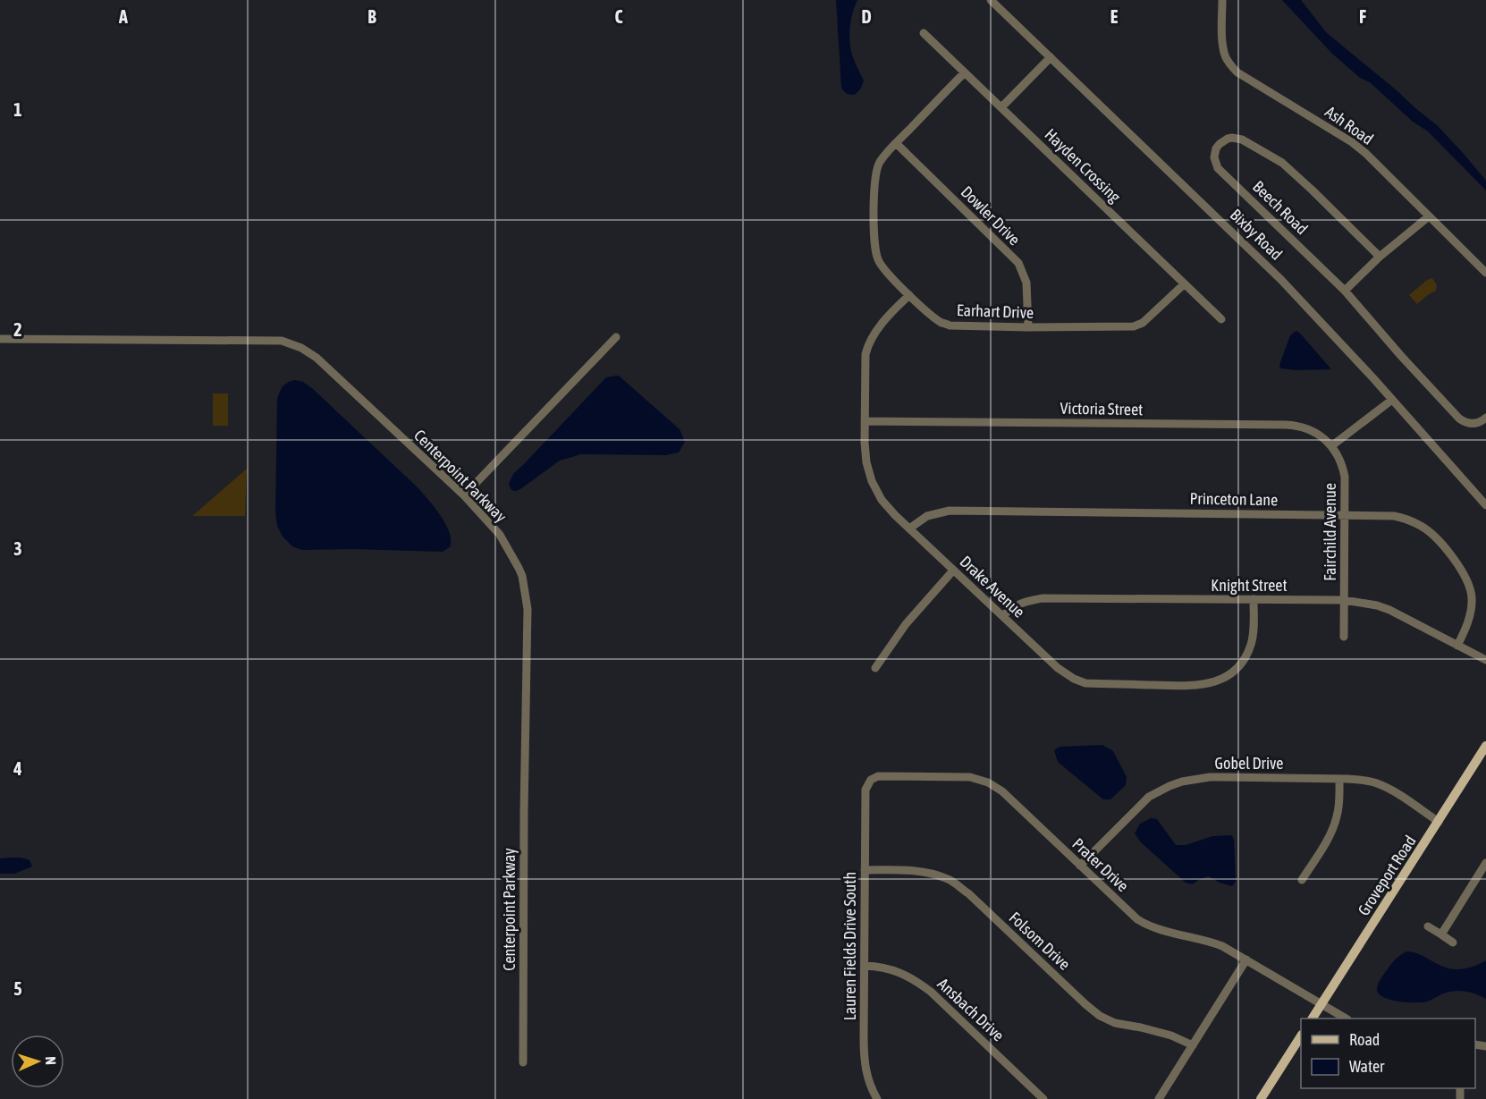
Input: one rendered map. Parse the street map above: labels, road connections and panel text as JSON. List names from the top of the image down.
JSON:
{
  "streets": {
    "main road": ["Groveport Road"],
    "street": [
      "Ash Road",
      "Hayden Crossing",
      "Beech Road",
      "Dowler Drive",
      "Bixby Road",
      "Earhart Drive",
      "Victoria Street",
      "Centerpoint Parkway",
      "Princeton Lane",
      "Fairchild Avenue",
      "Knight Street",
      "Drake Avenue",
      "Gobel Drive",
      "Prater Drive",
      "Folsom Drive",
      "Lauren Fields Drive South",
      "Ansbach Drive"
    ]
  },
  "crossings": [
    ["Hayden Crossing", "Earhart Drive"],
    ["Dowler Drive", "Earhart Drive"],
    ["Earhart Drive", "Drake Avenue"],
    ["Victoria Street", "Fairchild Avenue"],
    ["Victoria Street", "Drake Avenue"],
    ["Princeton Lane", "Fairchild Avenue"],
    ["Princeton Lane", "Knight Street"],
    ["Princeton Lane", "Drake Avenue"],
    ["Fairchild Avenue", "Knight Street"],
    ["Knight Street", "Drake Avenue"],
    ["Gobel Drive", "Prater Drive"],
    ["Gobel Drive", "Groveport Road"],
    ["Prater Drive", "Groveport Road"],
    ["Prater Drive", "Lauren Fields Drive South"],
    ["Folsom Drive", "Lauren Fields Drive South"],
    ["Lauren Fields Drive South", "Ansbach Drive"]
  ],
  "legend": ["Road", "Water"],
  "north": "right",
  "grid": {
    "columns": [
      "A",
      "B",
      "C",
      "D",
      "E",
      "F"
    ],
    "rows": [
      "1",
      "2",
      "3",
      "4",
      "5"
    ]
  }
}
